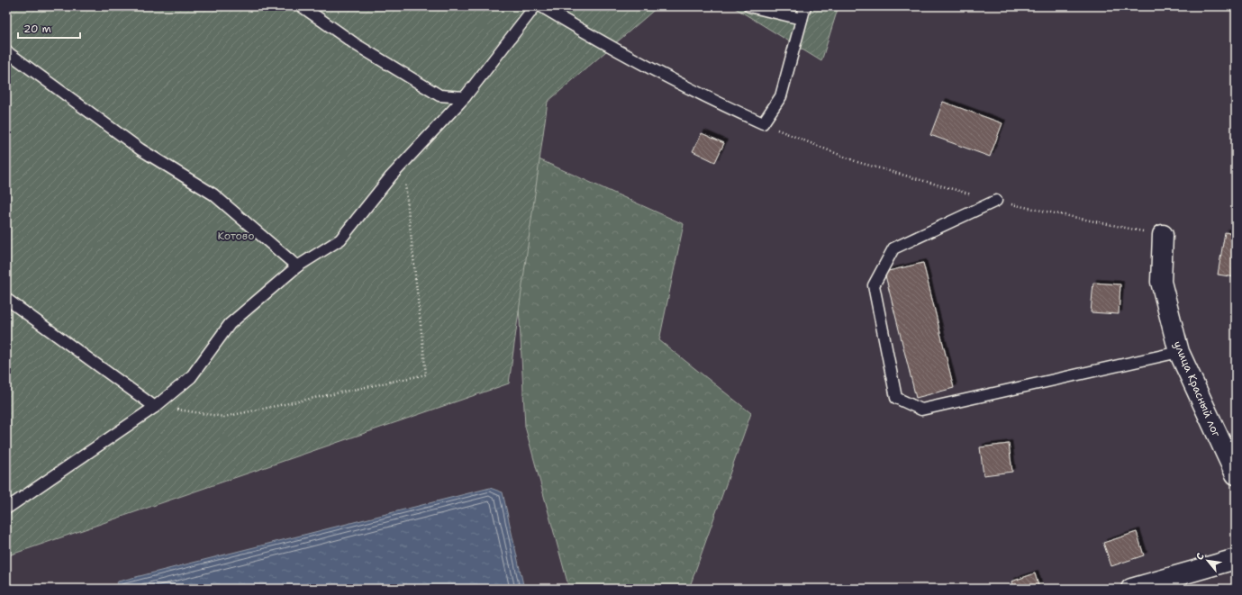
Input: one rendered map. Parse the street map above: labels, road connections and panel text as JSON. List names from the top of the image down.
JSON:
{
  "streets": {
    "street": ["улица Красный лог"]
  },
  "parks": ["Котово"],
  "scale_bar": "20 m",
  "north": "top left"
}
